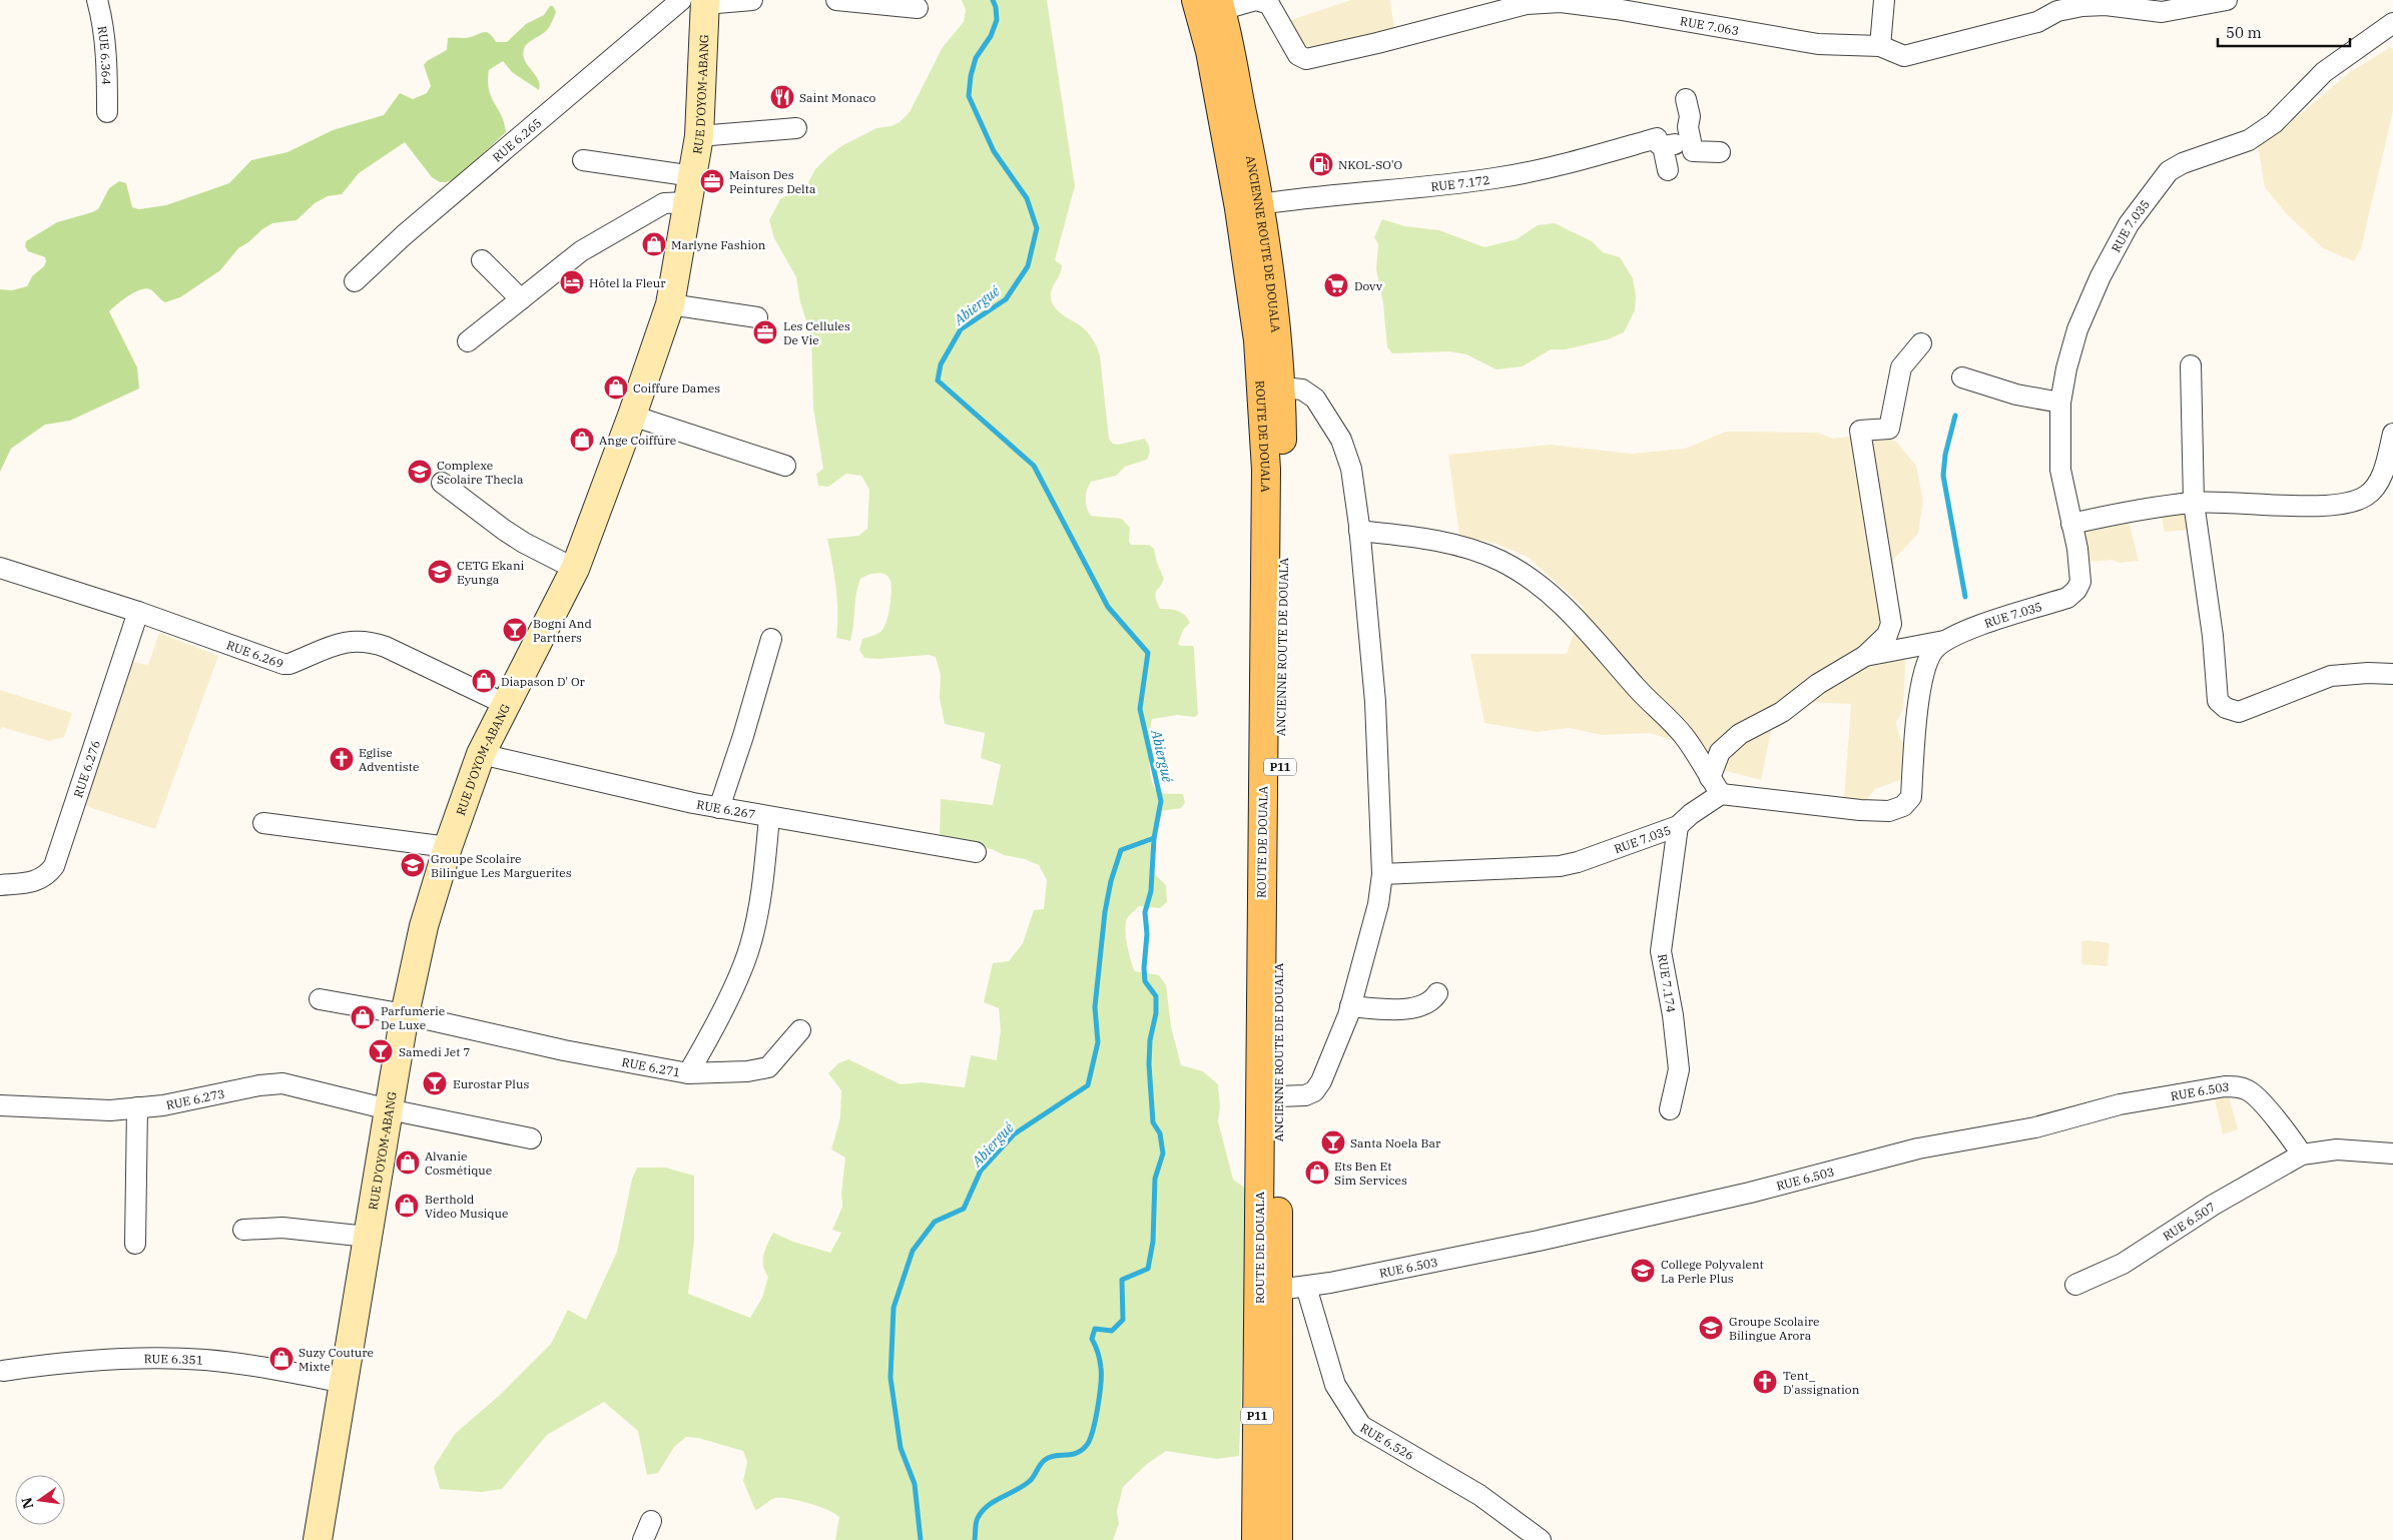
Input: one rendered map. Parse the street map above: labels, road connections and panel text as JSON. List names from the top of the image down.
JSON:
{
  "streets": {
    "main road": [
      "RUE D'OYOM-ABANG",
      "ANCIENNE ROUTE DE DOUALA",
      "ROUTE DE DOUALA",
      "P11"
    ],
    "street": [
      "RUE 7.063",
      "RUE 6.364",
      "RUE 6.265",
      "RUE 7.172",
      "RUE 7.035",
      "RUE 6.269",
      "RUE 6.276",
      "RUE 6.267",
      "RUE 7.174",
      "RUE 6.271",
      "RUE 6.503",
      "RUE 6.273",
      "RUE 6.507",
      "RUE 6.351",
      "RUE 6.526"
    ]
  },
  "crossings": [
    ["RUE 7.063", "ANCIENNE ROUTE DE DOUALA"],
    ["RUE D'OYOM-ABANG", "RUE 6.265"],
    ["RUE D'OYOM-ABANG", "RUE 6.269"],
    ["RUE D'OYOM-ABANG", "RUE 6.267"],
    ["RUE D'OYOM-ABANG", "RUE 6.271"],
    ["RUE D'OYOM-ABANG", "RUE 6.273"],
    ["RUE D'OYOM-ABANG", "RUE 6.351"],
    ["RUE 7.172", "ANCIENNE ROUTE DE DOUALA"],
    ["RUE 7.035", "RUE 7.174"],
    ["ANCIENNE ROUTE DE DOUALA", "ROUTE DE DOUALA"],
    ["ANCIENNE ROUTE DE DOUALA", "RUE 6.503"],
    ["RUE 6.269", "RUE 6.276"],
    ["RUE 6.267", "RUE 6.271"],
    ["RUE 6.503", "RUE 6.507"],
    ["RUE 6.503", "RUE 6.526"]
  ],
  "water": ["Abiergué"],
  "places": {
    "restaurant": ["Saint Monaco"],
    "fuel station": ["NKOL-SO'O"],
    "office": ["Maison Des Peintures Delta", "Les Cellules De Vie"],
    "shop": [
      "Marlyne Fashion",
      "Coiffure Dames",
      "Ange Coiffure",
      "Diapason D' Or",
      "Parfumerie De Luxe",
      "Alvanie Cosmétique",
      "Ets Ben Et Sim Services",
      "Berthold Video Musique",
      "Suzy Couture Mixte"
    ],
    "hotel": ["Hôtel la Fleur"],
    "supermarket": ["Dovv"],
    "school or university": [
      "Complexe Scolaire Thecla",
      "CETG Ekani Eyunga",
      "Groupe Scolaire Bilingue Les Marguerites",
      "College Polyvalent La Perle Plus",
      "Groupe Scolaire Bilingue Arora"
    ],
    "bar": [
      "Bogni And Partners",
      "Samedi Jet 7",
      "Eurostar Plus",
      "Santa Noela Bar"
    ],
    "church": ["Eglise Adventiste", "Tent_ D'assignation"]
  },
  "scale_bar": "50 m",
  "north": "left"
}
